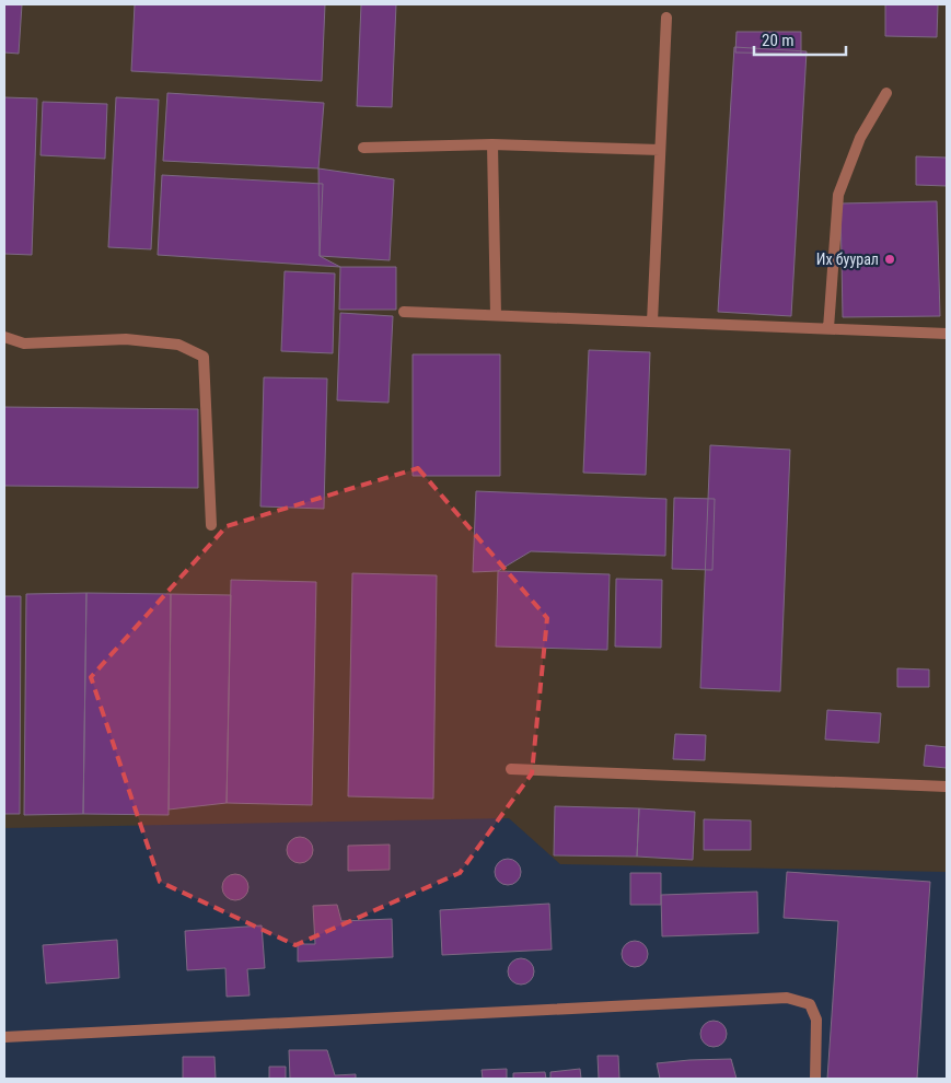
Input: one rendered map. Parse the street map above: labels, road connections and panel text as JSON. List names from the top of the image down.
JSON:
{
  "places": ["Их буурал"],
  "scale_bar": "20 m"
}
